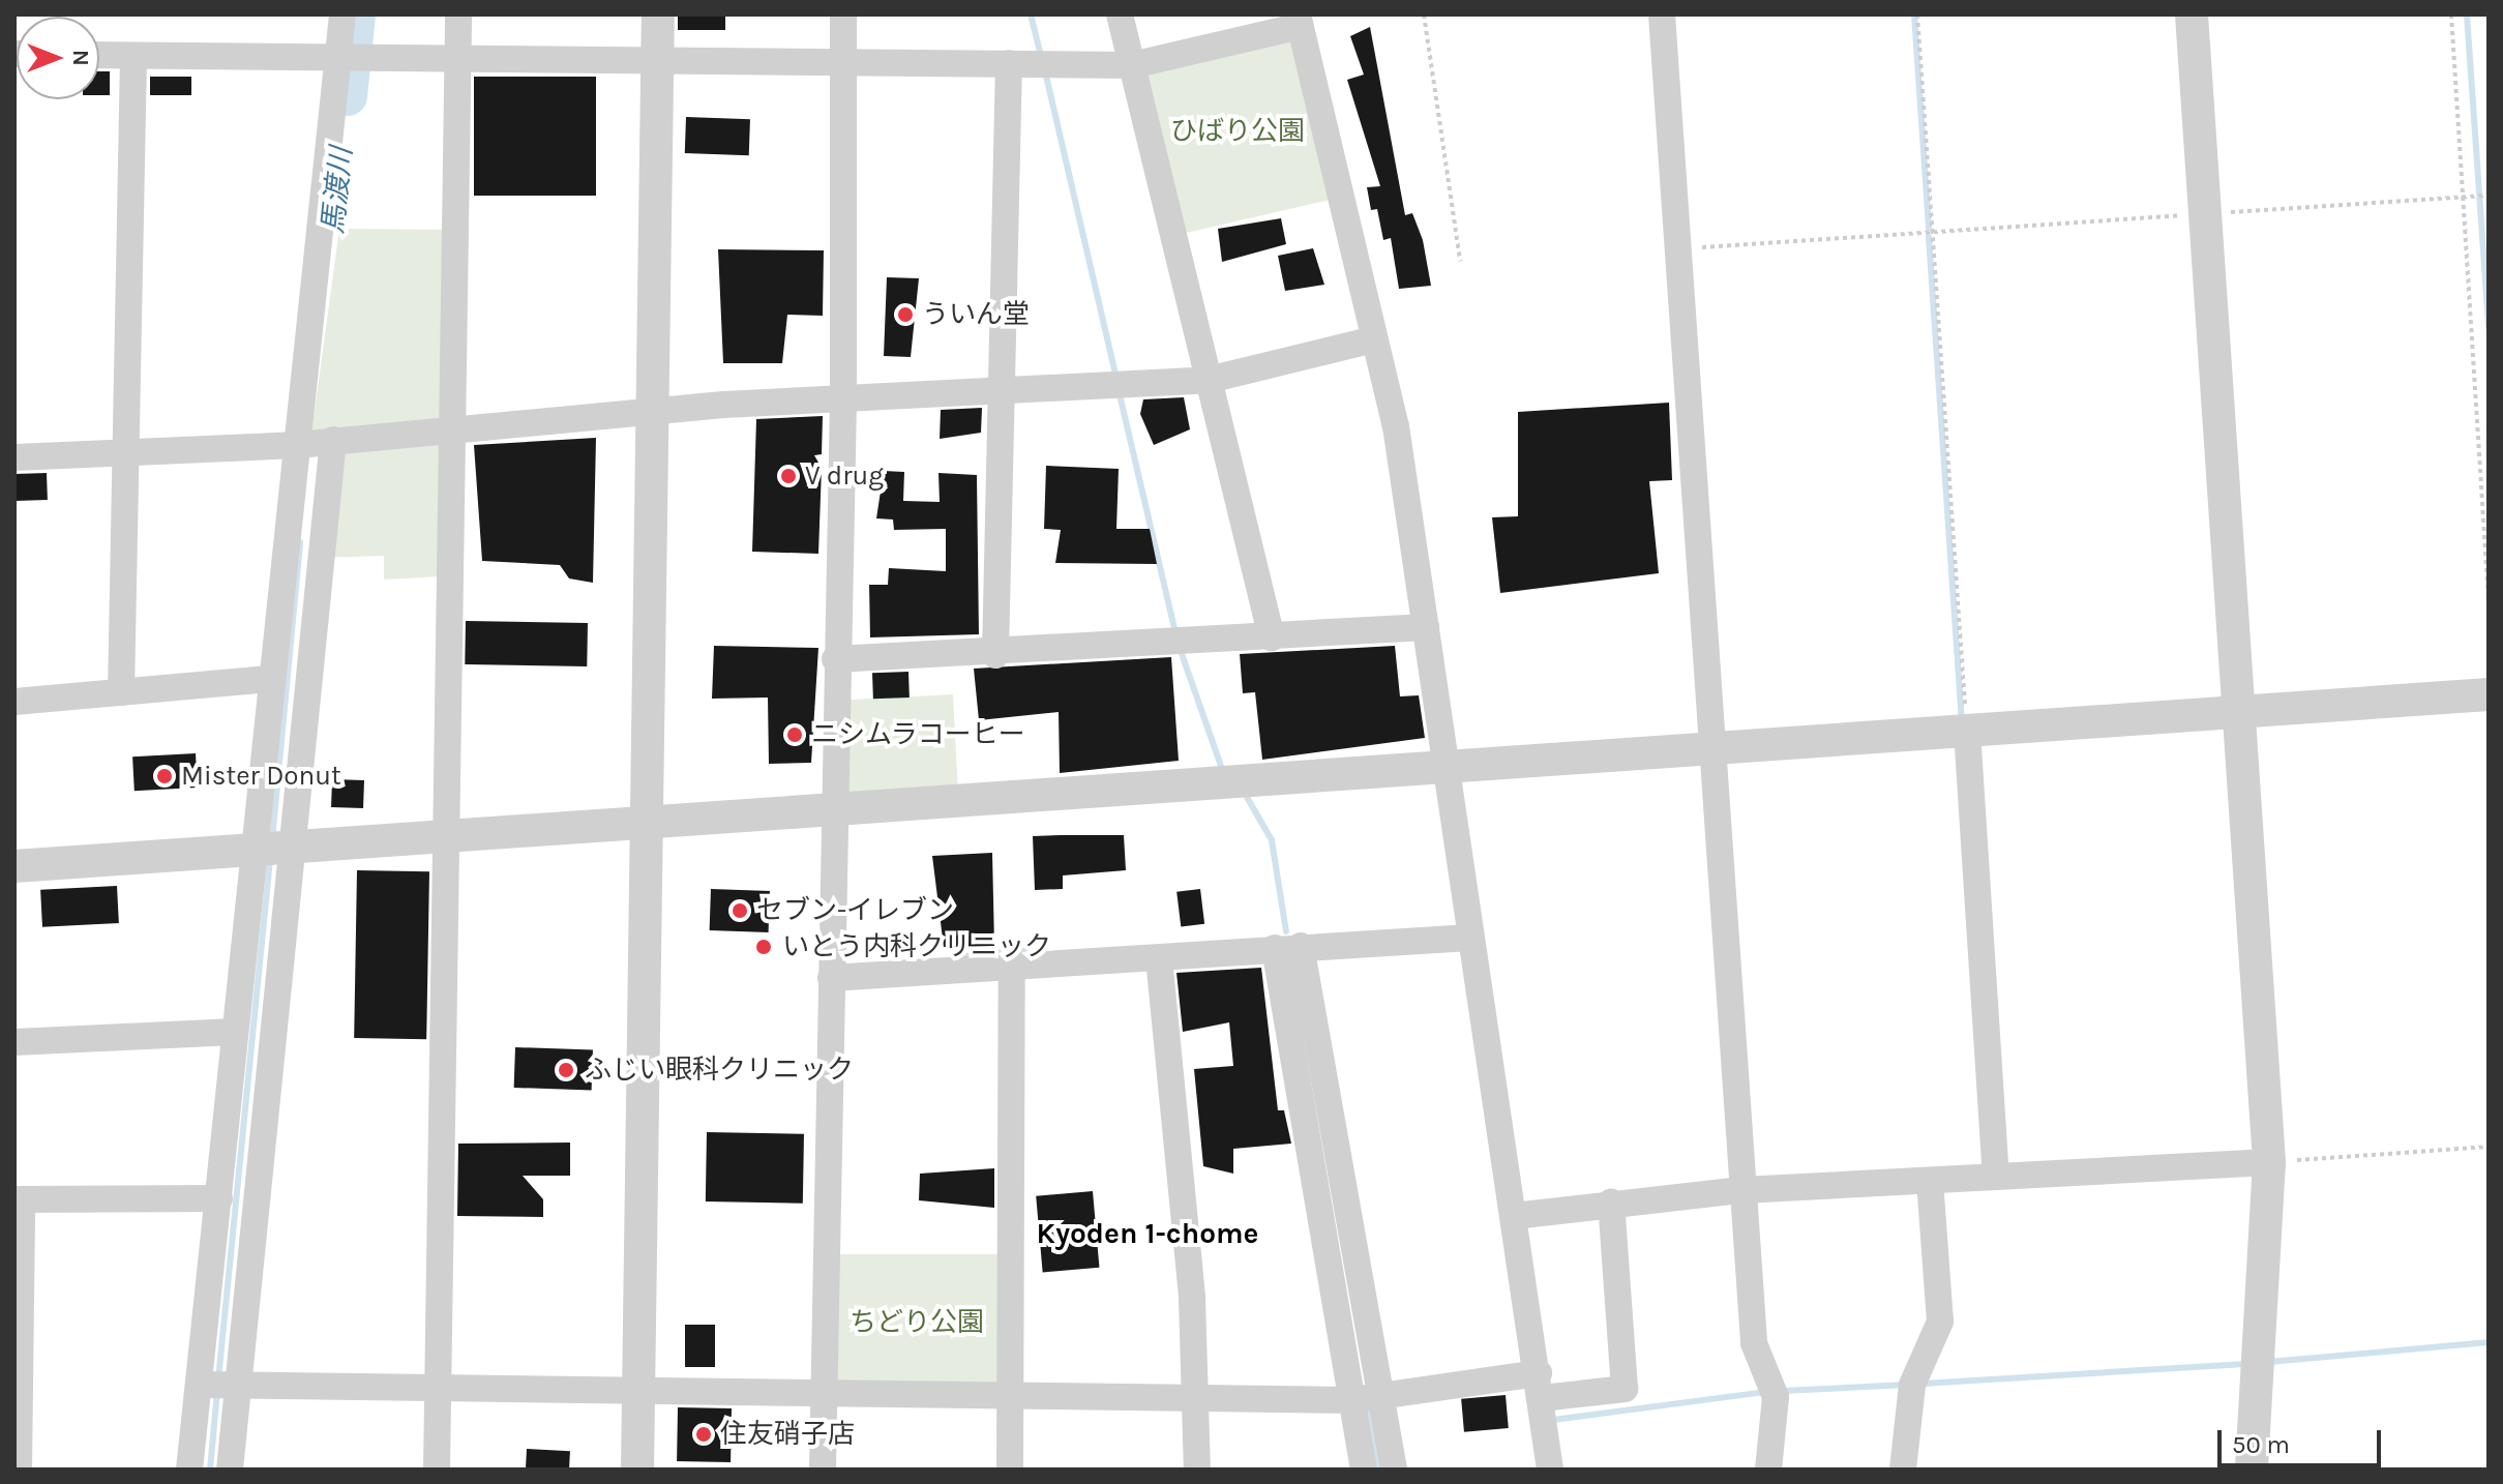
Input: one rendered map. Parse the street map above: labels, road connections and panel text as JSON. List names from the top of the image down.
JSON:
{
  "districts": ["Kyoden 1-chome"],
  "water": ["馬渡川"],
  "parks": ["ひばり公園", "ちどり公園"],
  "places": [
    "ういん堂",
    "V drug",
    "ニシムラコーヒー",
    "Mister Donut",
    "セブン-イレブン",
    "いとう内科クリニック",
    "ふじい眼科クリニック",
    "住友硝子店"
  ],
  "scale_bar": "50 m",
  "north": "right"
}
